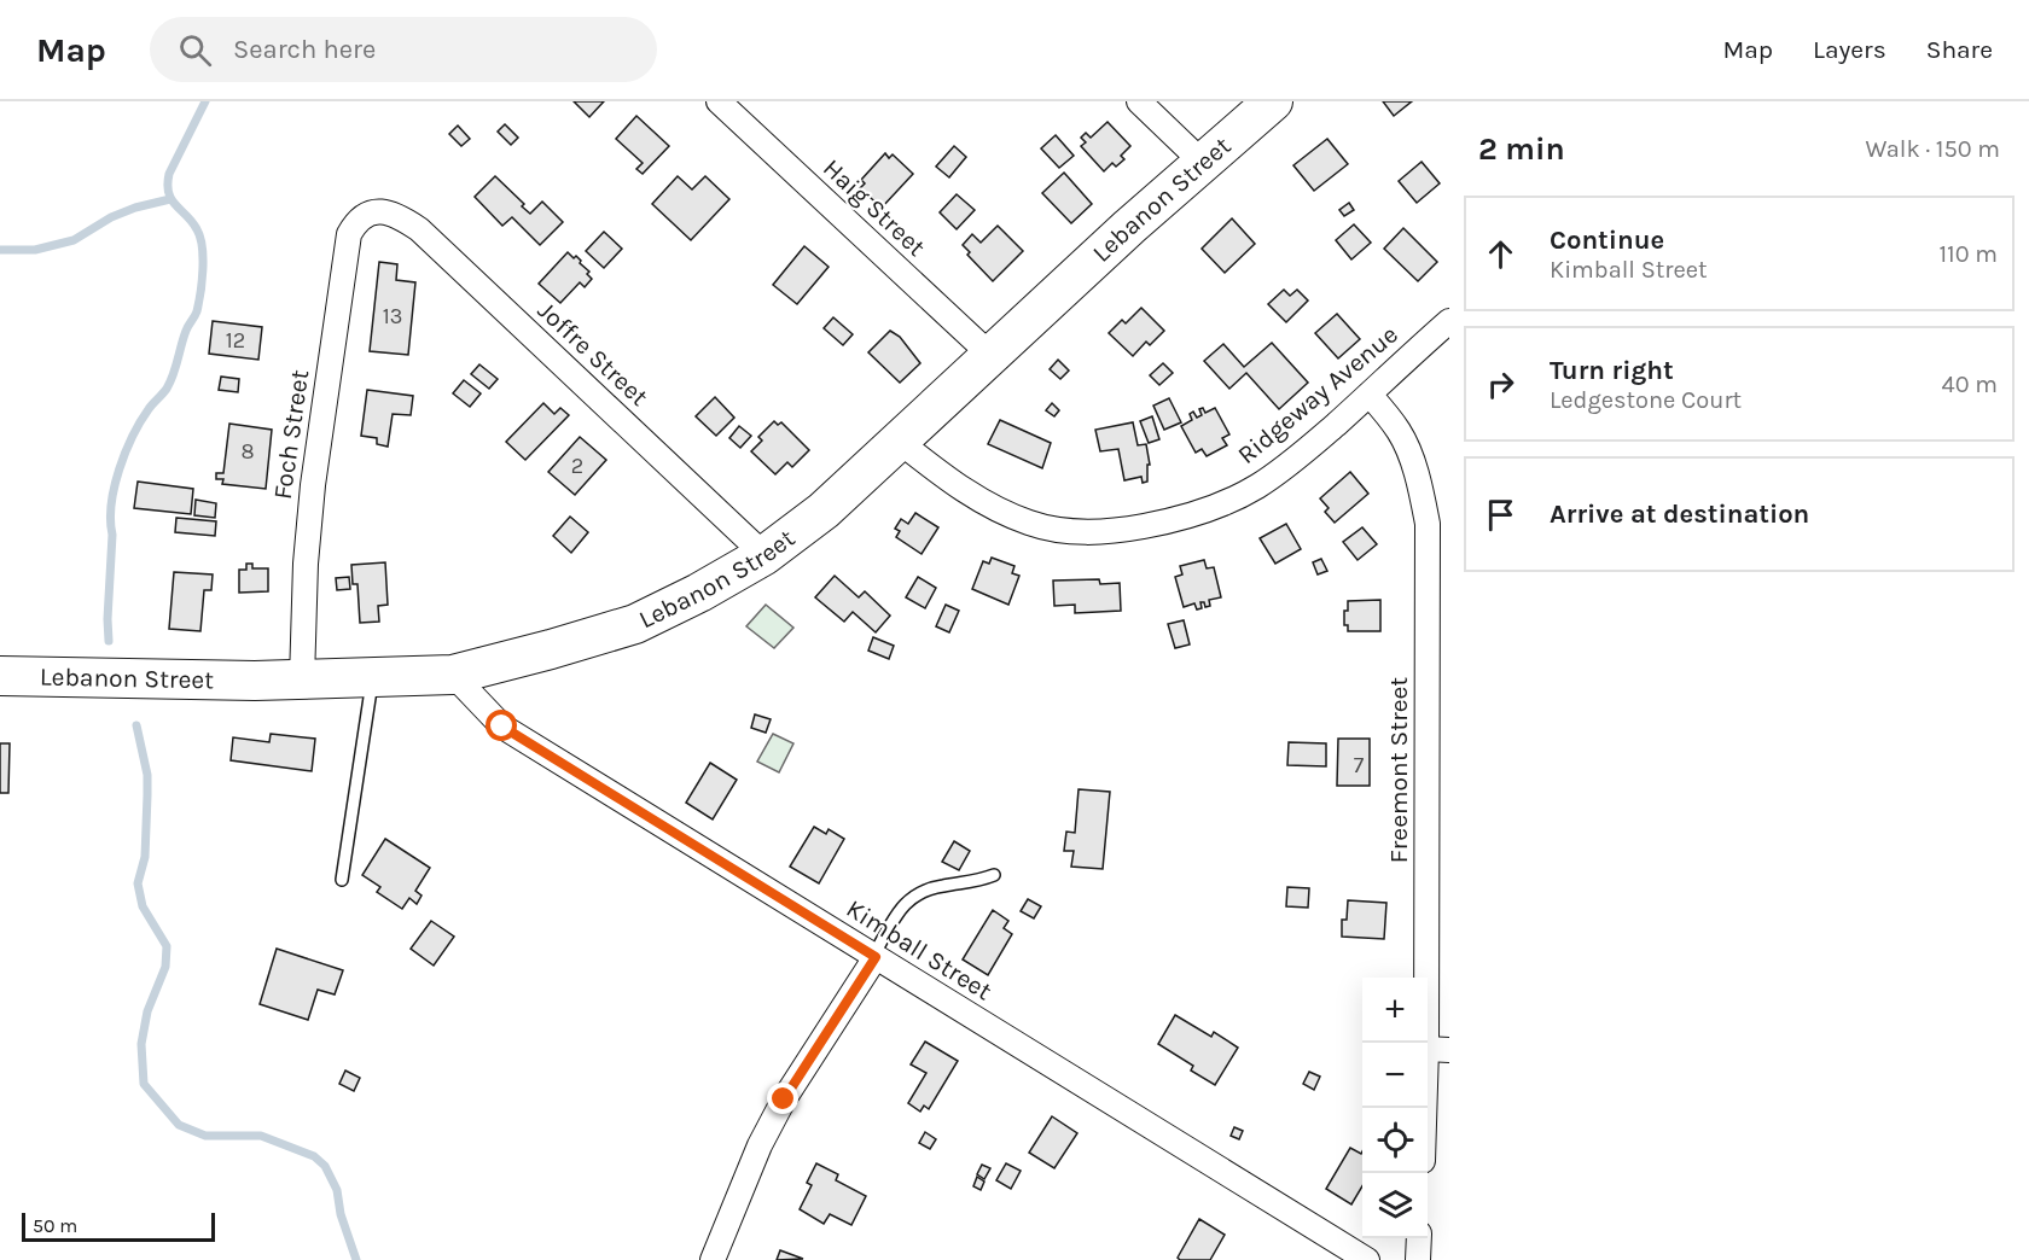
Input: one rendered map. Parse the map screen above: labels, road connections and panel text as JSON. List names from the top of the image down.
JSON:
{
  "streets": {
    "highway": ["Lebanon Street"],
    "street": [
      "Haig Street",
      "Joffre Street",
      "Ridgeway Avenue",
      "Foch Street",
      "Freemont Street",
      "Kimball Street"
    ]
  },
  "crossings": [
    ["Lebanon Street", "Haig Street"],
    ["Lebanon Street", "Joffre Street"],
    ["Lebanon Street", "Ridgeway Avenue"],
    ["Lebanon Street", "Foch Street"],
    ["Lebanon Street", "Kimball Street"],
    ["Joffre Street", "Foch Street"],
    ["Ridgeway Avenue", "Freemont Street"]
  ],
  "house_numbers": [
    "13",
    "12",
    "8",
    "2",
    "7"
  ],
  "scale_bar": "50 m",
  "page": {
    "header": "Map",
    "search": "Search here",
    "nav": ["Map", "Layers", "Share"],
    "heading": ["2 min", "Walk · 150 m"],
    "list": [
      ["Continue", "Kimball Street", "110 m"],
      ["Turn right", "Ledgestone Court", "40 m"],
      "Arrive at destination"
    ],
    "map_buttons": ["+", "−"],
    "scale": "50 m"
  }
}
